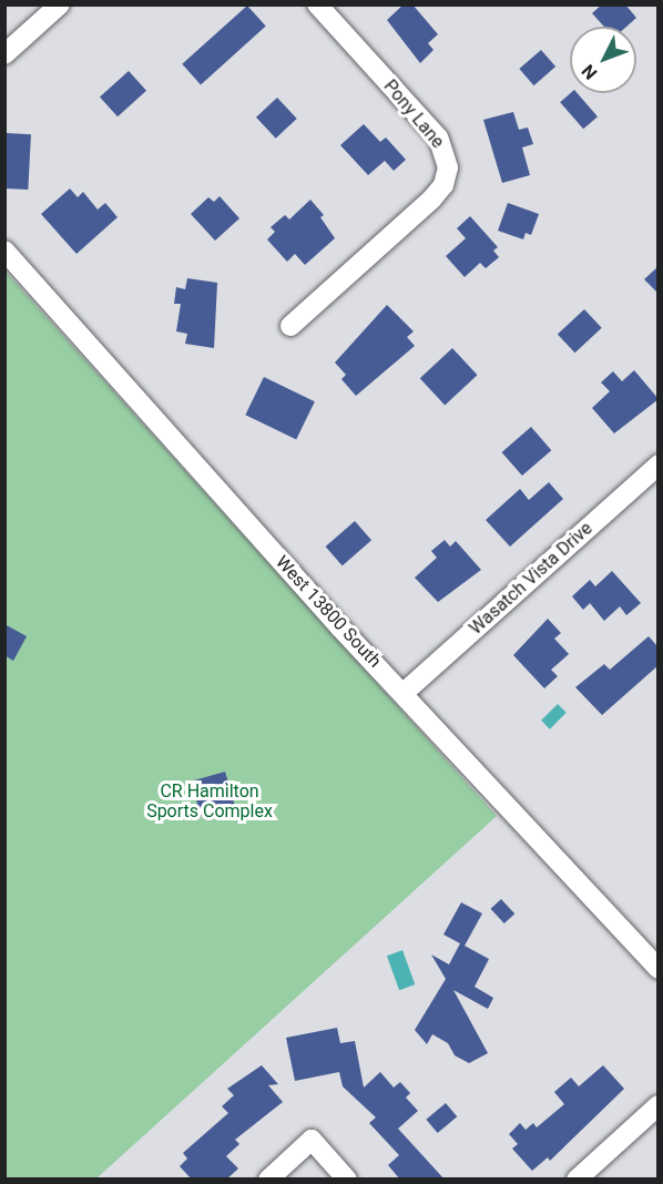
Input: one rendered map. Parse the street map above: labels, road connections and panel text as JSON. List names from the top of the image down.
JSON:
{
  "streets": {
    "street": ["Pony Lane", "Wasatch Vista Drive", "West 13800 South"]
  },
  "crossings": [
    ["Wasatch Vista Drive", "West 13800 South"]
  ],
  "parks": ["CR Hamilton Sports Complex"],
  "north": "bottom left"
}
